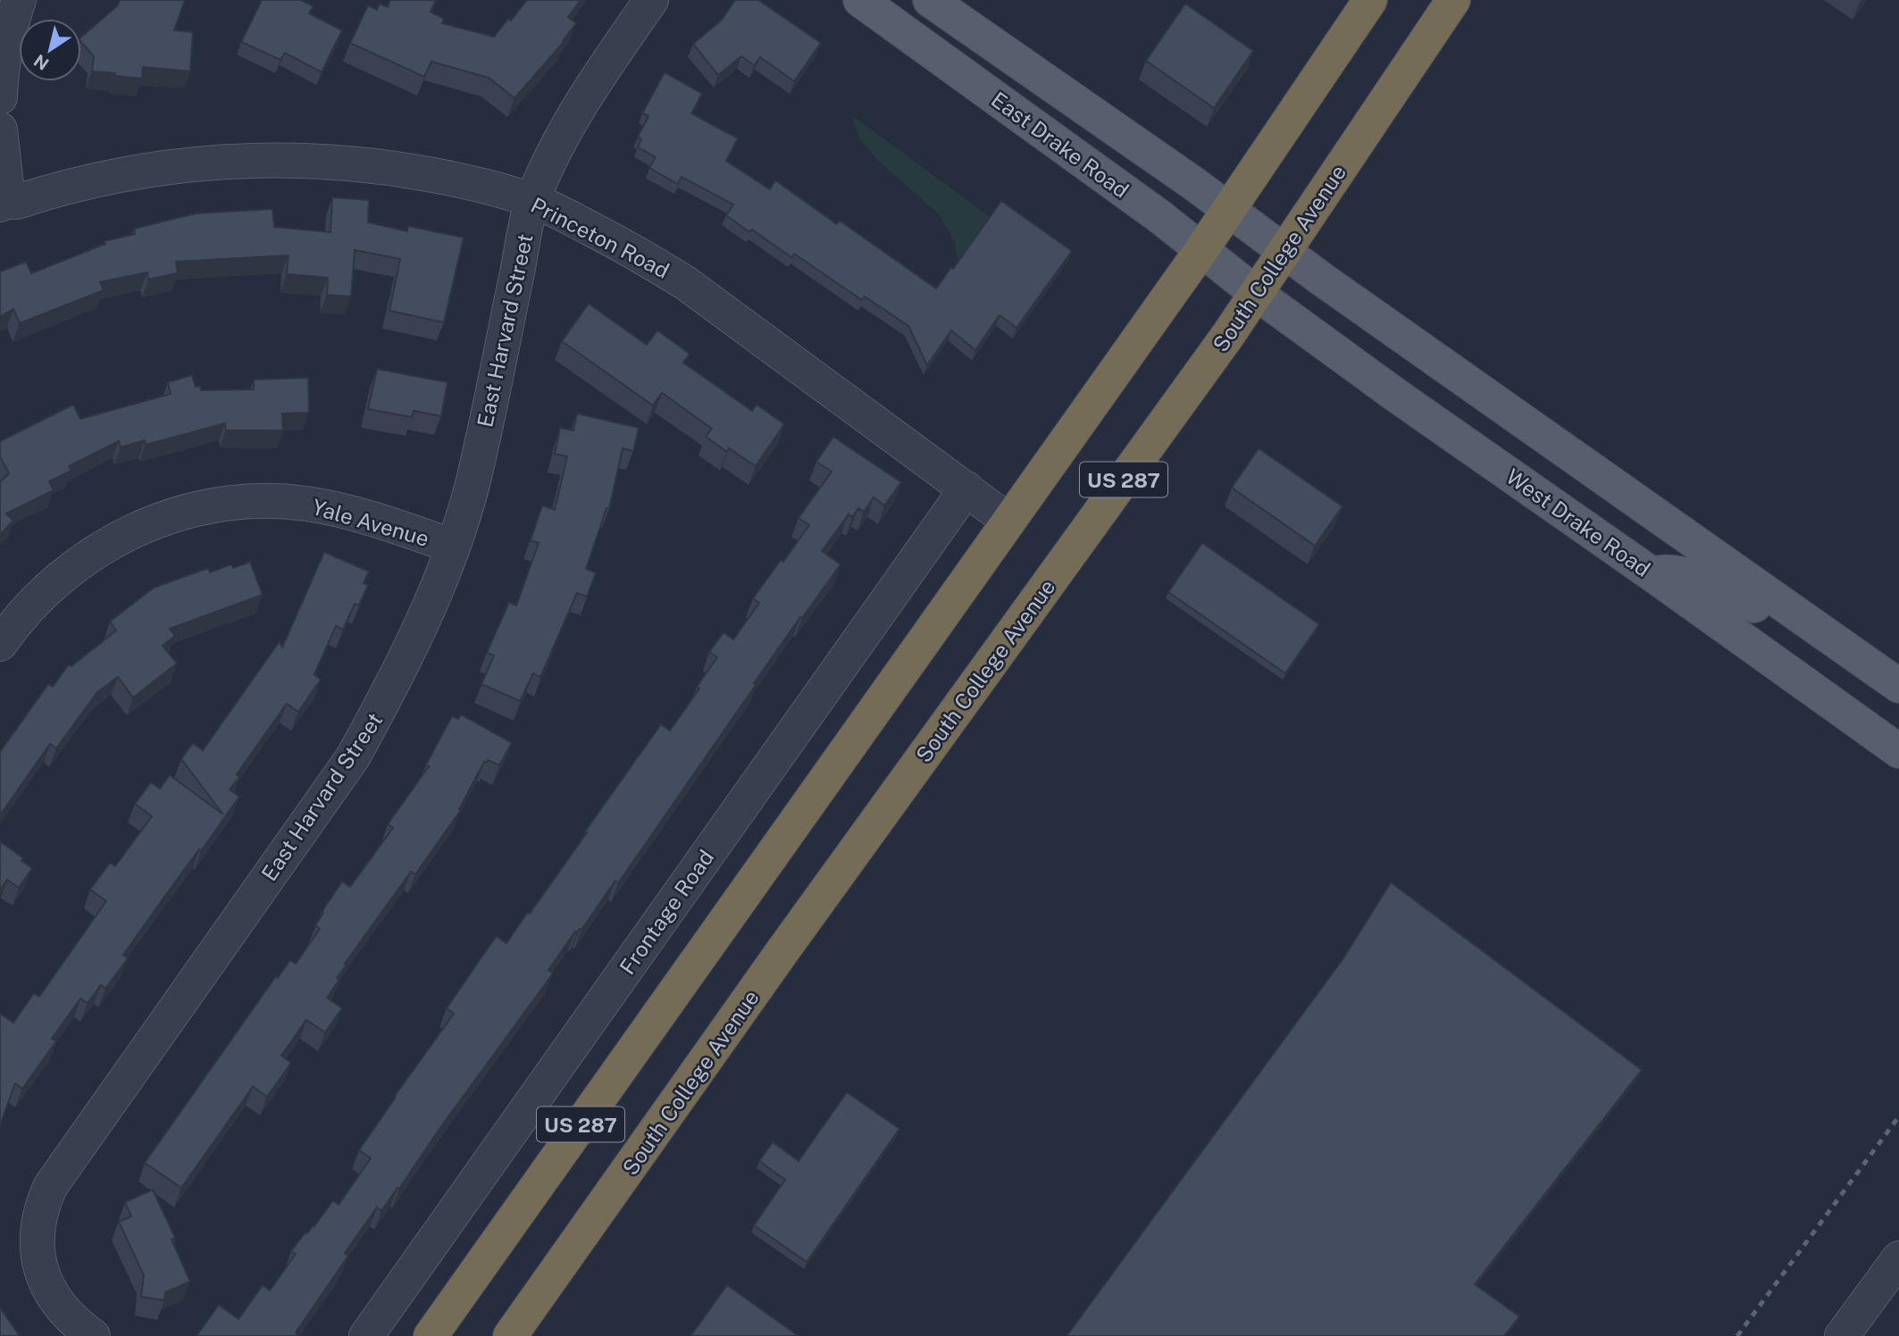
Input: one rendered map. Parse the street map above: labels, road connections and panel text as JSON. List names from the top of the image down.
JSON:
{
  "streets": {
    "highway": ["South College Avenue", "US 287"],
    "main road": ["East Drake Road", "West Drake Road"],
    "street": [
      "Princeton Road",
      "East Harvard Street",
      "Yale Avenue",
      "Frontage Road"
    ]
  },
  "crossings": [
    ["East Drake Road", "South College Avenue"],
    ["East Drake Road", "US 287"],
    ["East Drake Road", "West Drake Road"],
    ["Princeton Road", "East Harvard Street"],
    ["Princeton Road", "US 287"],
    ["Princeton Road", "Frontage Road"],
    ["South College Avenue", "West Drake Road"],
    ["East Harvard Street", "Yale Avenue"]
  ],
  "north": "bottom left"
}
